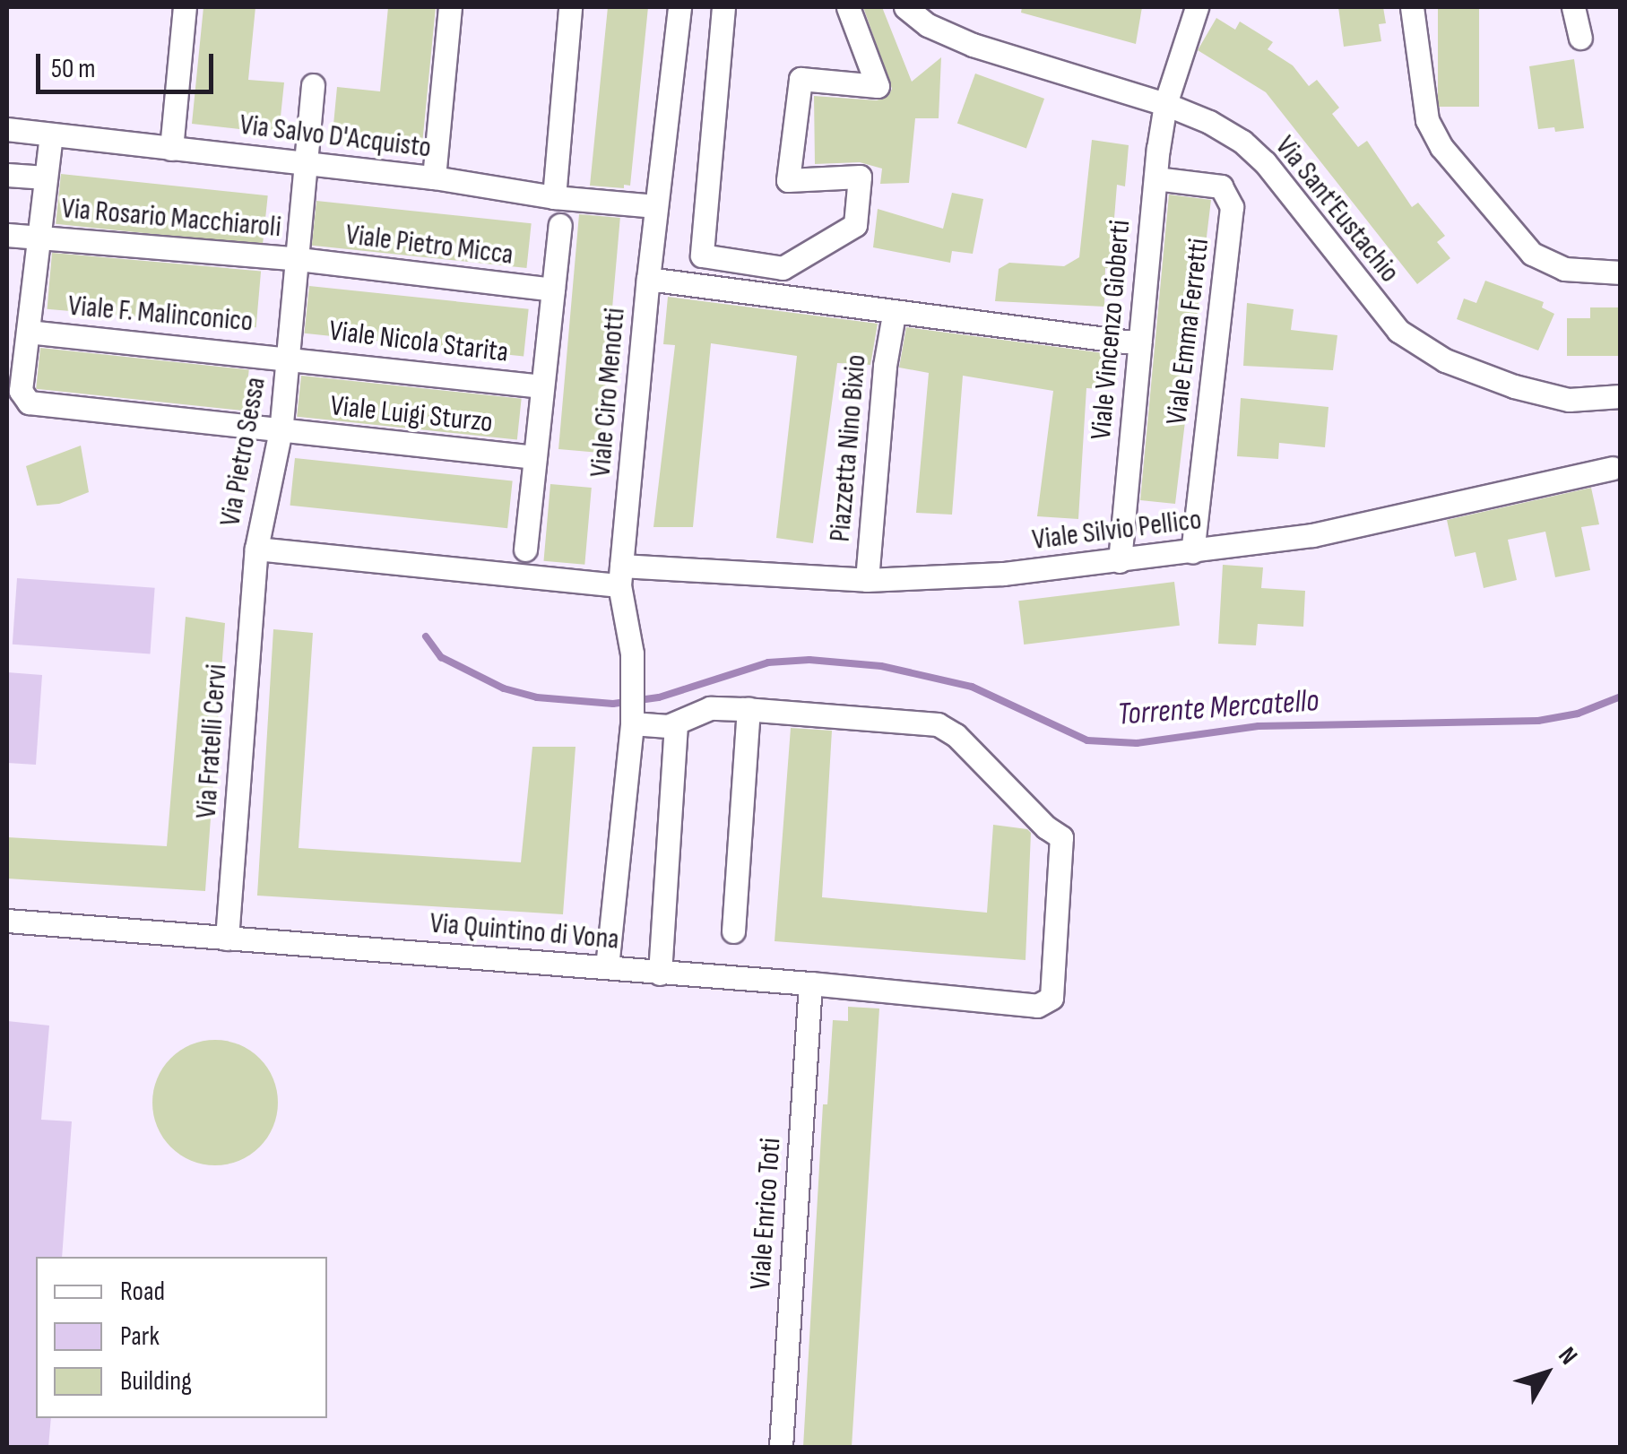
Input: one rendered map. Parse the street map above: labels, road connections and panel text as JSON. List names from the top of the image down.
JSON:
{
  "streets": {
    "street": [
      "Via Salvo D'Acquisto",
      "Via Sant'Eustachio",
      "Via Rosario Macchiaroli",
      "Viale Pietro Micca",
      "Viale F. Malinconico",
      "Viale Vincenzo Gioberti",
      "Viale Emma Ferretti",
      "Viale Nicola Starita",
      "Viale Ciro Menotti",
      "Viale Luigi Sturzo",
      "Piazzetta Nino Bixio",
      "Via Pietro Sessa",
      "Viale Silvio Pellico",
      "Via Fratelli Cervi",
      "Via Quintino di Vona",
      "Viale Enrico Toti"
    ]
  },
  "crossings": [
    ["Via Salvo D'Acquisto", "Viale Ciro Menotti"],
    ["Via Salvo D'Acquisto", "Viale Luigi Sturzo"],
    ["Via Salvo D'Acquisto", "Via Pietro Sessa"],
    ["Via Sant'Eustachio", "Viale Vincenzo Gioberti"],
    ["Via Rosario Macchiaroli", "Viale Pietro Micca"],
    ["Via Rosario Macchiaroli", "Viale Luigi Sturzo"],
    ["Via Rosario Macchiaroli", "Via Pietro Sessa"],
    ["Viale Pietro Micca", "Via Pietro Sessa"],
    ["Viale F. Malinconico", "Viale Nicola Starita"],
    ["Viale F. Malinconico", "Viale Luigi Sturzo"],
    ["Viale F. Malinconico", "Via Pietro Sessa"],
    ["Viale Vincenzo Gioberti", "Viale Emma Ferretti"],
    ["Viale Vincenzo Gioberti", "Viale Silvio Pellico"],
    ["Viale Emma Ferretti", "Viale Silvio Pellico"],
    ["Viale Nicola Starita", "Via Pietro Sessa"],
    ["Viale Ciro Menotti", "Via Pietro Sessa"],
    ["Viale Ciro Menotti", "Viale Silvio Pellico"],
    ["Viale Ciro Menotti", "Via Quintino di Vona"],
    ["Viale Luigi Sturzo", "Via Pietro Sessa"],
    ["Piazzetta Nino Bixio", "Viale Silvio Pellico"],
    ["Via Pietro Sessa", "Viale Silvio Pellico"],
    ["Via Pietro Sessa", "Via Fratelli Cervi"],
    ["Via Fratelli Cervi", "Via Quintino di Vona"],
    ["Via Quintino di Vona", "Viale Enrico Toti"]
  ],
  "water": ["Torrente Mercatello"],
  "legend": ["Road", "Park", "Building"],
  "scale_bar": "50 m",
  "north": "top right"
}
